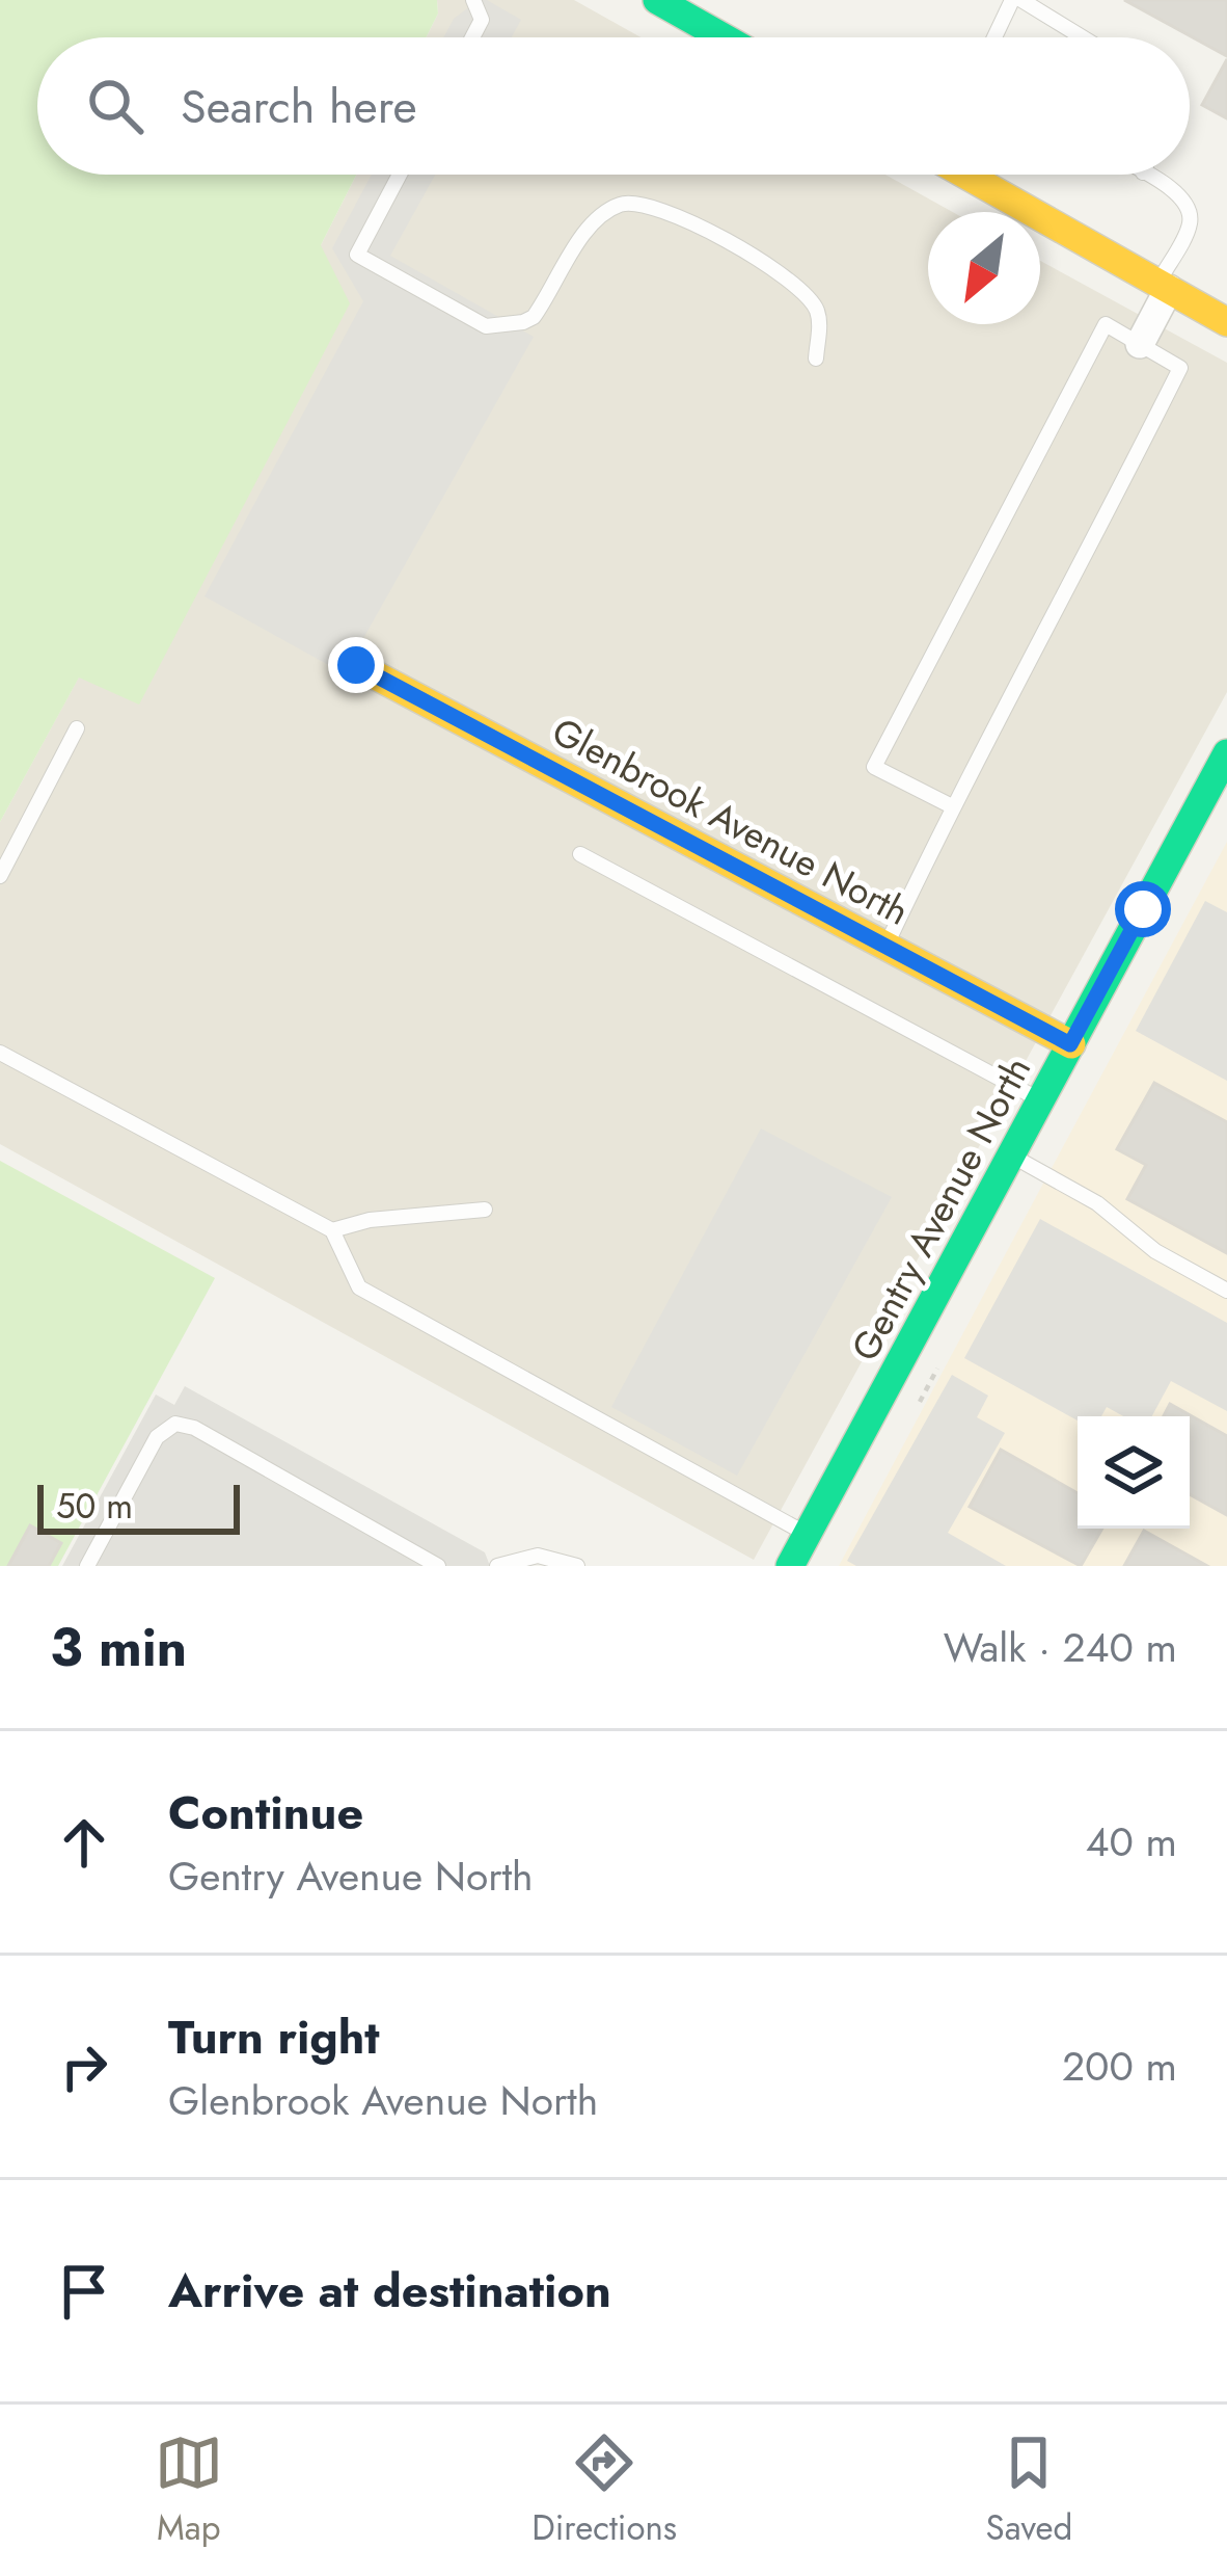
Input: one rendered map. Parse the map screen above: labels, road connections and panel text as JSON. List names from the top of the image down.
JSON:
{
  "streets": {
    "street": ["Glenbrook Avenue North", "Gentry Avenue North"]
  },
  "crossings": [
    ["Glenbrook Avenue North", "Gentry Avenue North"]
  ],
  "scale_bar": "50 m",
  "north": "bottom left",
  "page": {
    "search": "Search here",
    "scale": "50 m",
    "heading": ["3 min", "Walk · 240 m"],
    "list": [
      ["Continue", "Gentry Avenue North", "40 m"],
      ["Turn right", "Glenbrook Avenue North", "200 m"],
      "Arrive at destination"
    ],
    "nav": ["Map", "Directions", "Saved"]
  }
}
